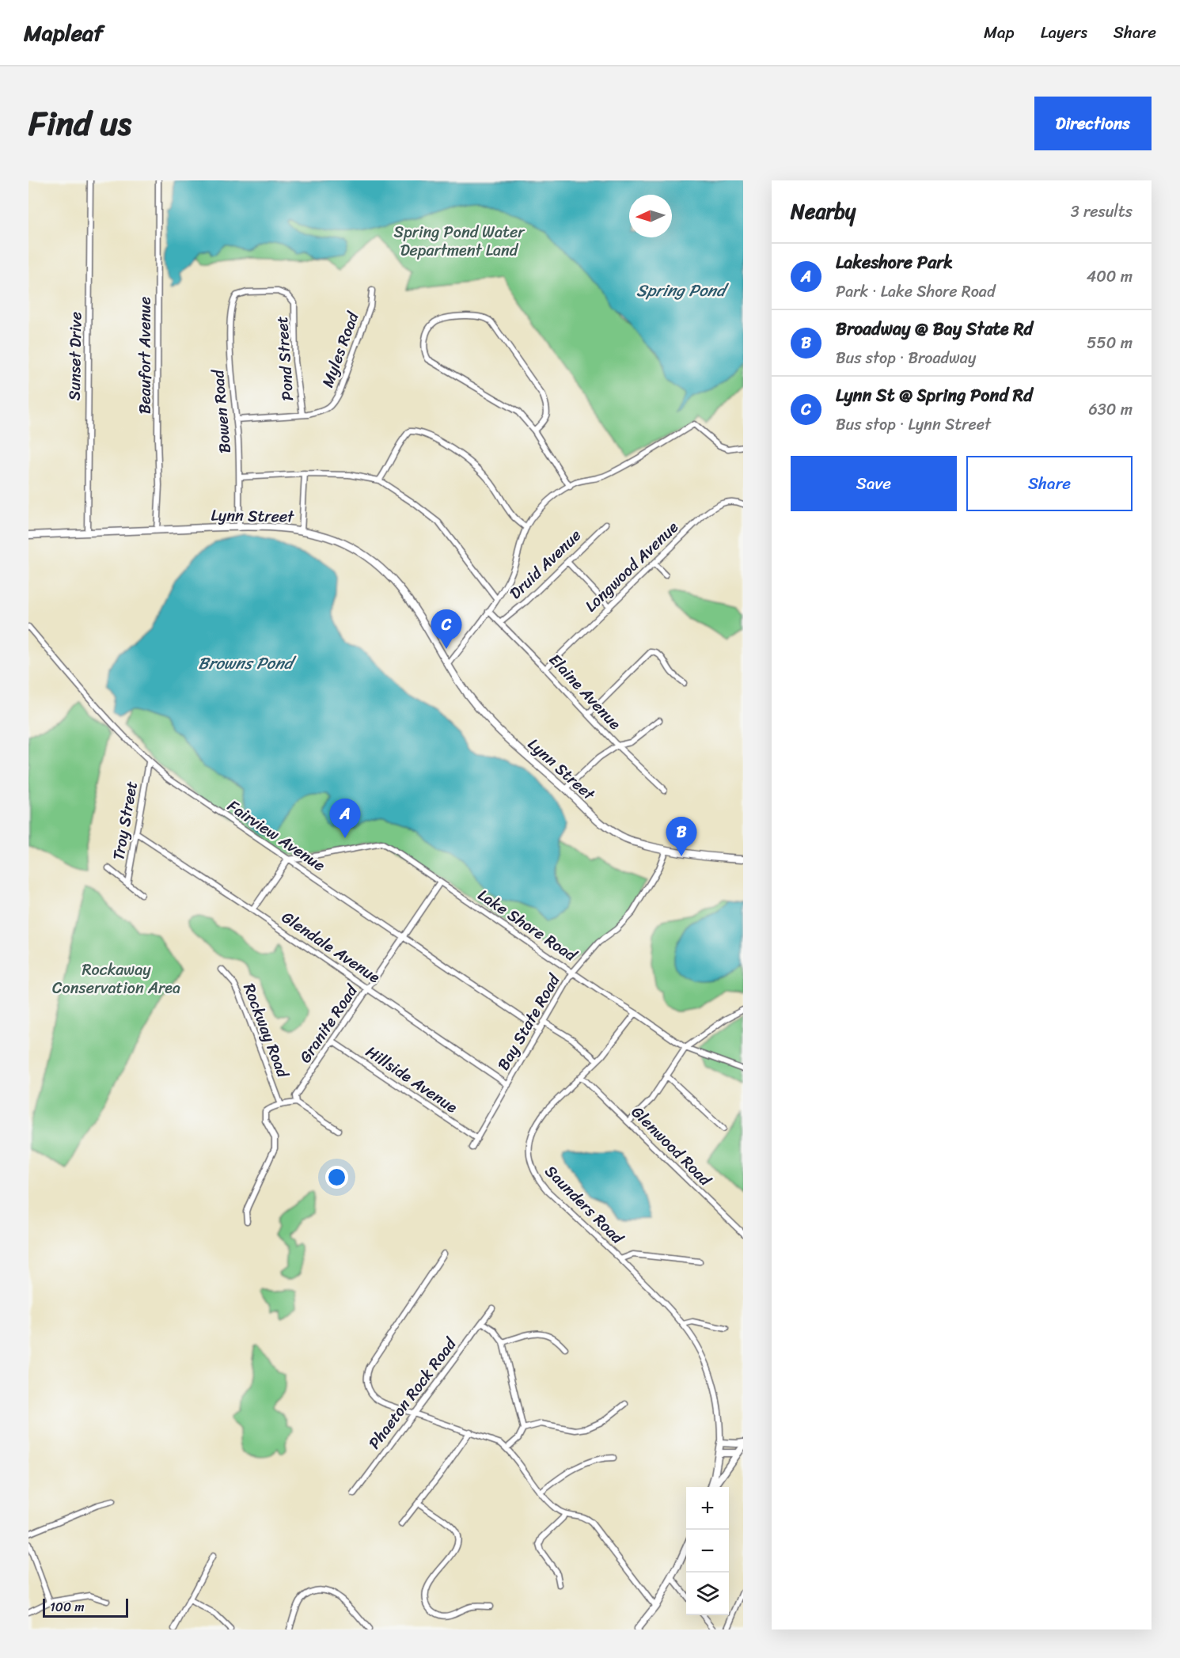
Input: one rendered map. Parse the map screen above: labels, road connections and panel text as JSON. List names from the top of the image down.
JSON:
{
  "streets": {
    "main road": ["Lynn Street"],
    "street": [
      "Myles Road",
      "Beaufort Avenue",
      "Sunset Drive",
      "Pond Street",
      "Bowen Road",
      "Druid Avenue",
      "Longwood Avenue",
      "Elaine Avenue",
      "Troy Street",
      "Fairview Avenue",
      "Lake Shore Road",
      "Glendale Avenue",
      "Bay State Road",
      "Granite Road",
      "Rockway Road",
      "Hillside Avenue",
      "Glenwood Road",
      "Saunders Road",
      "Phaeton Rock Road"
    ]
  },
  "crossings": [
    ["Myles Road", "Pond Street"],
    ["Myles Road", "Bowen Road"],
    ["Beaufort Avenue", "Lynn Street"],
    ["Sunset Drive", "Lynn Street"],
    ["Pond Street", "Bowen Road"],
    ["Bowen Road", "Lynn Street"],
    ["Lynn Street", "Bay State Road"],
    ["Druid Avenue", "Elaine Avenue"],
    ["Longwood Avenue", "Elaine Avenue"],
    ["Troy Street", "Fairview Avenue"],
    ["Troy Street", "Glendale Avenue"],
    ["Fairview Avenue", "Lake Shore Road"],
    ["Fairview Avenue", "Bay State Road"],
    ["Fairview Avenue", "Granite Road"],
    ["Lake Shore Road", "Bay State Road"],
    ["Lake Shore Road", "Granite Road"],
    ["Lake Shore Road", "Saunders Road"],
    ["Glendale Avenue", "Bay State Road"],
    ["Glendale Avenue", "Granite Road"],
    ["Bay State Road", "Hillside Avenue"],
    ["Granite Road", "Hillside Avenue"],
    ["Glenwood Road", "Saunders Road"]
  ],
  "water": ["Spring Pond", "Browns Pond"],
  "parks": ["Spring Pond Water Department Land", "Rockaway Conservation Area"],
  "scale_bar": "100 m",
  "north": "left",
  "page": {
    "header": "Mapleaf",
    "nav": ["Map", "Layers", "Share"],
    "title": "Find us",
    "buttons": [
      "Directions",
      ["Save", "Share"]
    ],
    "heading": ["Nearby", "3 results"],
    "list": [
      {
        "mark": "A",
        "name": "Lakeshore Park",
        "note": "Park · Lake Shore Road",
        "value": "400 m"
      },
      {
        "mark": "B",
        "name": "Broadway @ Bay State Rd",
        "note": "Bus stop · Broadway",
        "value": "550 m"
      },
      {
        "mark": "C",
        "name": "Lynn St @ Spring Pond Rd",
        "note": "Bus stop · Lynn Street",
        "value": "630 m"
      }
    ],
    "pins": ["C", "A", "B"],
    "map_buttons": ["+", "−"],
    "scale": "100 m"
  }
}
